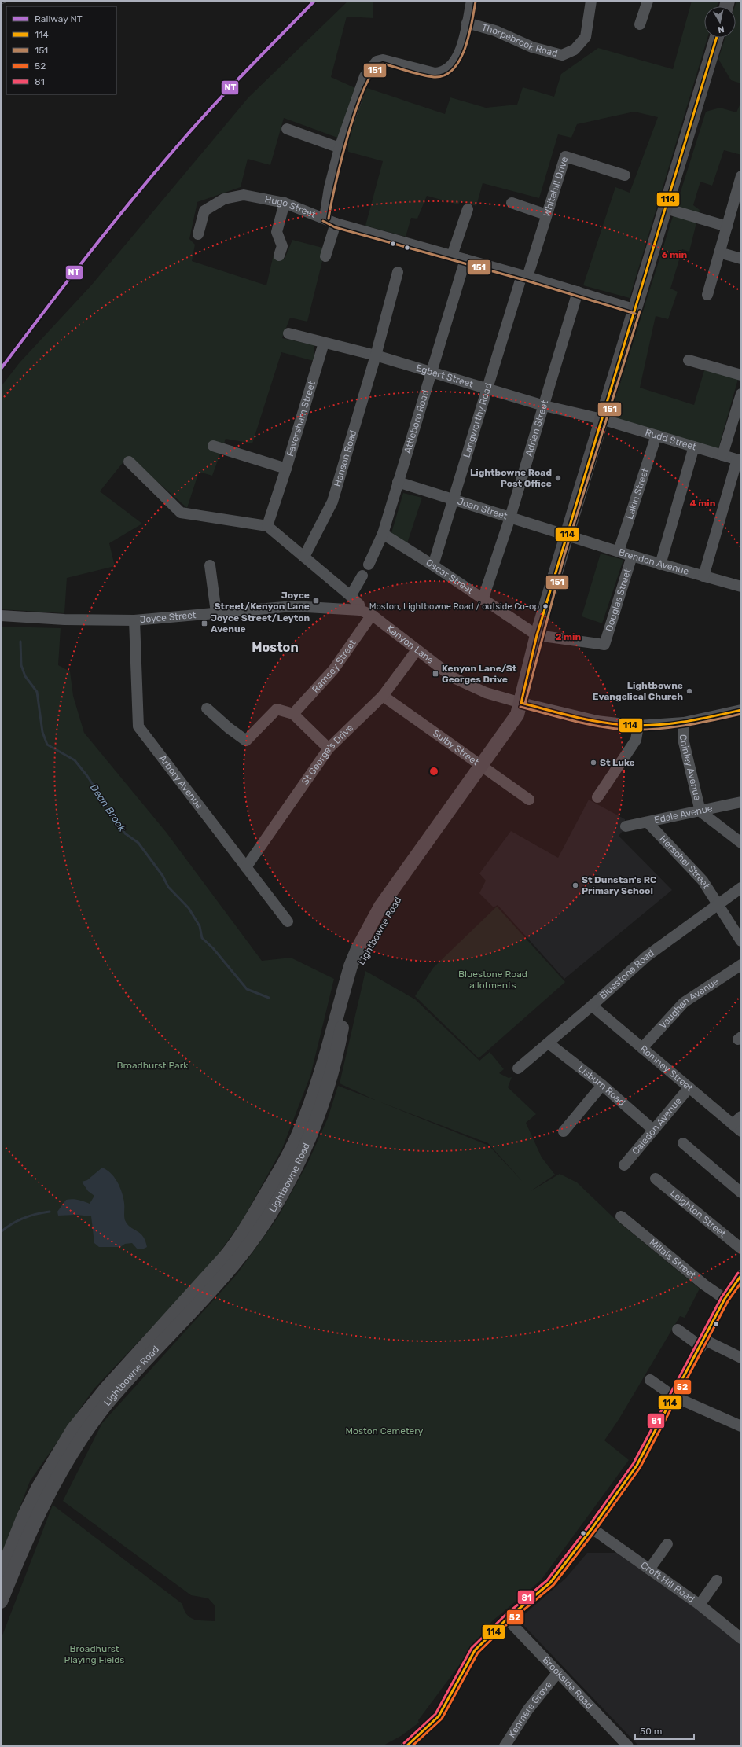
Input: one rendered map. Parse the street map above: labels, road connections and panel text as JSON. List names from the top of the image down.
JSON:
{
  "streets": {
    "main road": ["Lightbowne Road"],
    "street": [
      "Thorpebrook Road",
      "Whitehill Drive",
      "Hugo Street",
      "Egbert Street",
      "Faversham Street",
      "Langworthy Road",
      "Attleboro Road",
      "Adrian Street",
      "Rudd Street",
      "Hanson Road",
      "Lakin Street",
      "Joan Street",
      "Brendon Avenue",
      "Oscar Street",
      "Douglas Street",
      "Joyce Street",
      "Kenyon Lane",
      "Ramsey Street",
      "Sulby Street",
      "St George's Drive",
      "Chinley Avenue",
      "Arbory Avenue",
      "Edale Avenue",
      "Herschel Street",
      "Bluestone Road",
      "Vaughan Avenue",
      "Romney Street",
      "Lisburn Road",
      "Caledon Avenue",
      "Leighton Street",
      "Millais Street",
      "Croft Hill Road",
      "Brookside Road",
      "Kenmere Grove"
    ]
  },
  "crossings": [
    ["Whitehill Drive", "Hugo Street"],
    ["Whitehill Drive", "Langworthy Road"],
    ["Hugo Street", "Langworthy Road"],
    ["Hugo Street", "Attleboro Road"],
    ["Hugo Street", "Adrian Street"],
    ["Hugo Street", "Lightbowne Road"],
    ["Egbert Street", "Faversham Street"],
    ["Egbert Street", "Langworthy Road"],
    ["Egbert Street", "Attleboro Road"],
    ["Egbert Street", "Adrian Street"],
    ["Egbert Street", "Rudd Street"],
    ["Egbert Street", "Hanson Road"],
    ["Egbert Street", "Lightbowne Road"],
    ["Langworthy Road", "Joan Street"],
    ["Langworthy Road", "Oscar Street"],
    ["Attleboro Road", "Joan Street"],
    ["Attleboro Road", "Oscar Street"],
    ["Adrian Street", "Joan Street"],
    ["Adrian Street", "Oscar Street"],
    ["Rudd Street", "Lakin Street"],
    ["Rudd Street", "Lightbowne Road"],
    ["Lakin Street", "Brendon Avenue"],
    ["Joan Street", "Brendon Avenue"],
    ["Joan Street", "Lightbowne Road"],
    ["Brendon Avenue", "Douglas Street"],
    ["Brendon Avenue", "Lightbowne Road"],
    ["Oscar Street", "Douglas Street"],
    ["Oscar Street", "Lightbowne Road"],
    ["Joyce Street", "Kenyon Lane"],
    ["Joyce Street", "Ramsey Street"],
    ["Joyce Street", "Arbory Avenue"],
    ["Kenyon Lane", "Ramsey Street"],
    ["Kenyon Lane", "St George's Drive"],
    ["Kenyon Lane", "Chinley Avenue"],
    ["Kenyon Lane", "Lightbowne Road"],
    ["Sulby Street", "St George's Drive"],
    ["Sulby Street", "Lightbowne Road"],
    ["St George's Drive", "Arbory Avenue"],
    ["Chinley Avenue", "Edale Avenue"],
    ["Edale Avenue", "Herschel Street"],
    ["Herschel Street", "Bluestone Road"],
    ["Bluestone Road", "Romney Street"],
    ["Bluestone Road", "Lisburn Road"],
    ["Vaughan Avenue", "Romney Street"],
    ["Romney Street", "Caledon Avenue"],
    ["Lisburn Road", "Caledon Avenue"],
    ["Brookside Road", "Kenmere Grove"]
  ],
  "districts": ["Moston"],
  "water": ["Dean Brook"],
  "parks": [
    "Bluestone Road allotments",
    "Broadhurst Park",
    "Moston Cemetery",
    "Broadhurst Playing Fields"
  ],
  "places": {
    "other": [
      "Lightbowne Road Post Office",
      "Moston, Lightbowne Road / outside Co-op",
      "Lightbowne Evangelical Church",
      "St Luke",
      "St Dunstan's RC Primary School"
    ],
    "transit": ["Joyce Street/Kenyon Lane", "Joyce Street/Leyton Avenue", "Kenyon Lane/St Georges Drive"]
  },
  "lines": [
    "rail line NT",
    "transit line 151",
    "transit line 114",
    "transit line 81",
    "transit line 52"
  ],
  "legend": [
    "Railway NT",
    "114",
    "151",
    "52",
    "81"
  ],
  "scale_bar": "50 m",
  "north": "bottom",
  "rings": ["6 min", "4 min", "2 min"]
}
